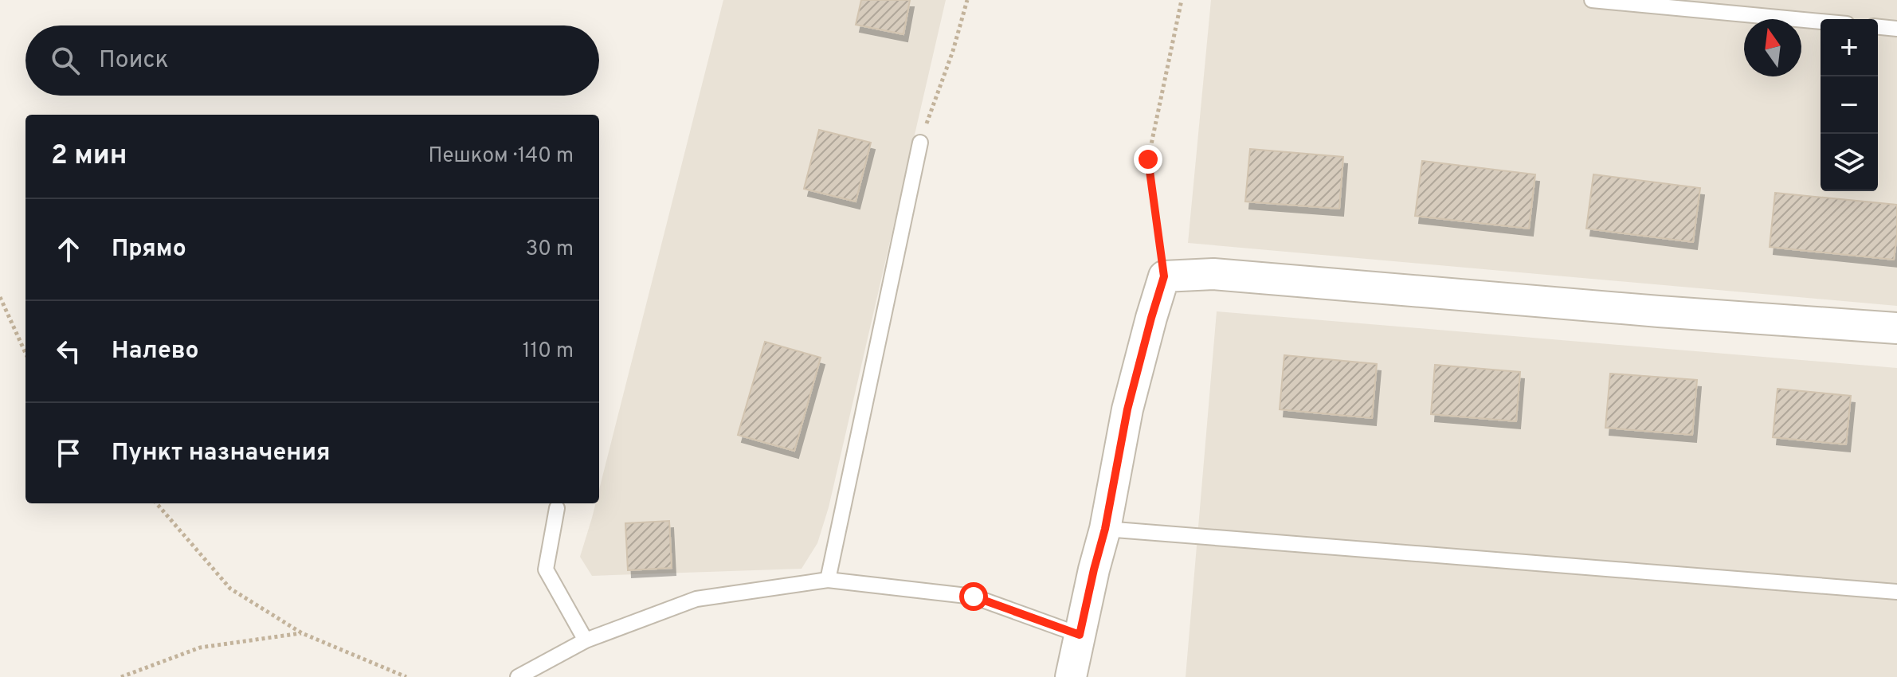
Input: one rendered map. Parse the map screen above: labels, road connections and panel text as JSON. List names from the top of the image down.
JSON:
{
  "north": "top",
  "page": {
    "map_buttons": ["+", "−"],
    "search": "Поиск",
    "heading": ["2 мин", "Пешком · 140 m"],
    "list": [
      ["Прямо", "30 m"],
      ["Налево", "110 m"],
      "Пункт назначения"
    ]
  }
}
